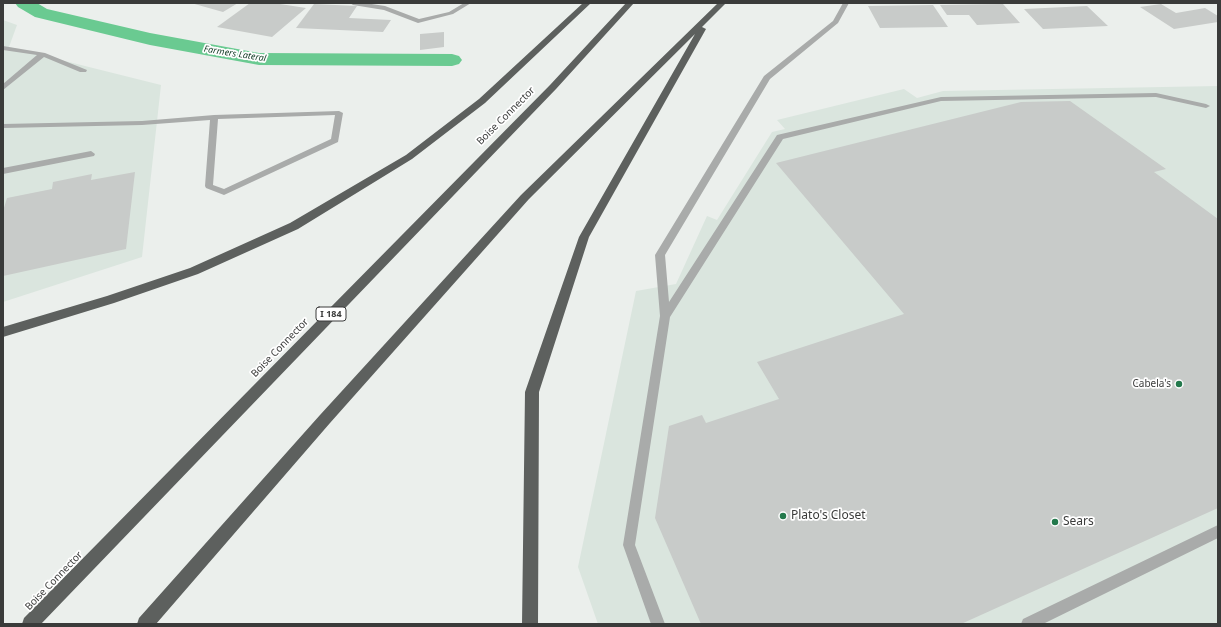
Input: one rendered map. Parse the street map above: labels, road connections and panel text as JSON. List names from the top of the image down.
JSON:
{
  "streets": {
    "highway": ["Boise Connector", "I 184"]
  },
  "water": ["Farmers Lateral"],
  "places": ["Cabela's", "Plato's Closet", "Sears"]
}
